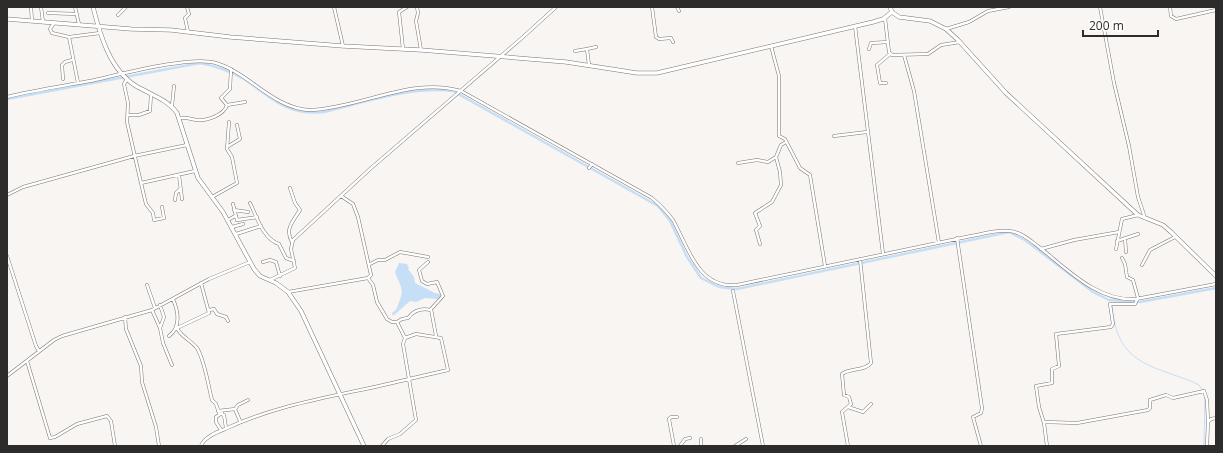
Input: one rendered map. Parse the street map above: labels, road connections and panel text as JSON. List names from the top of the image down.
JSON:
{
  "scale_bar": "200 m"
}
